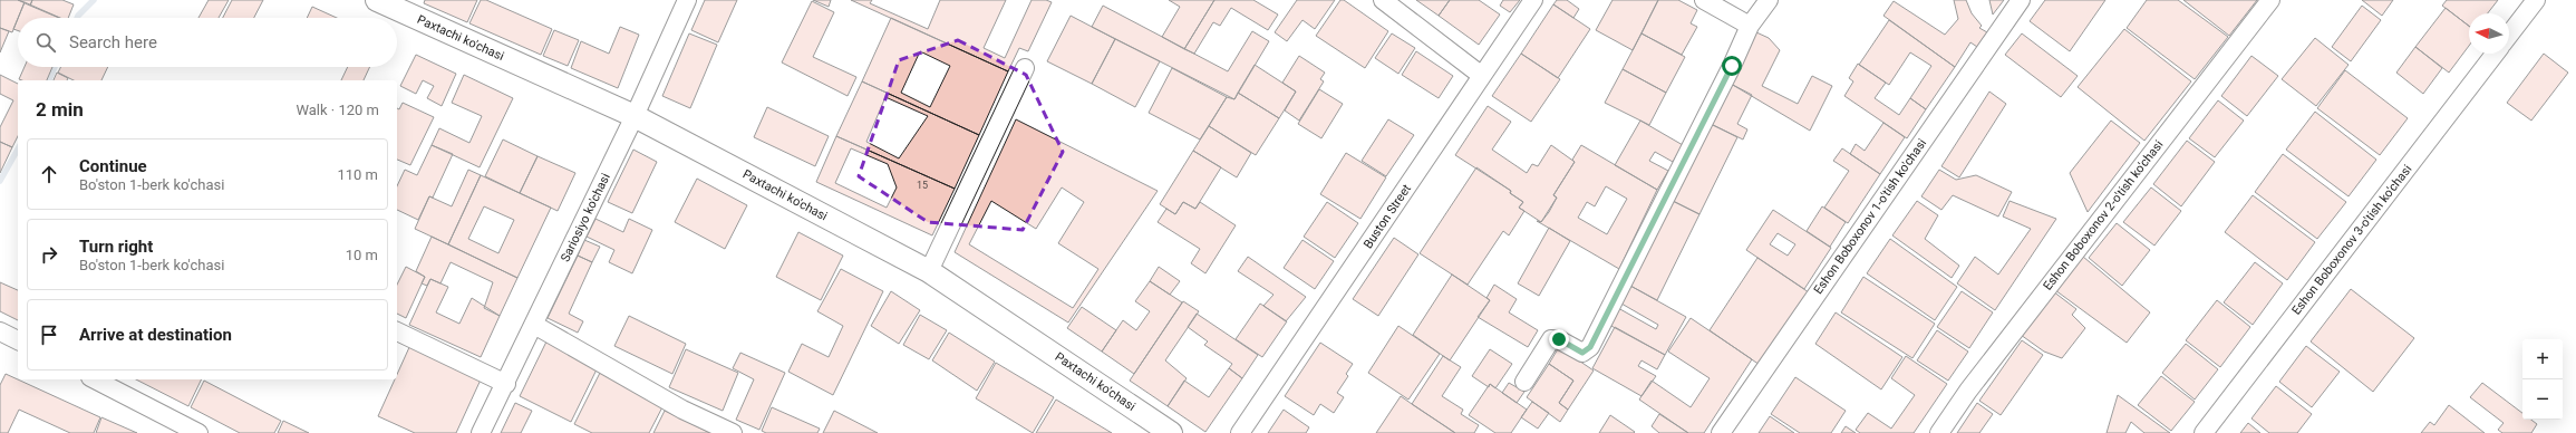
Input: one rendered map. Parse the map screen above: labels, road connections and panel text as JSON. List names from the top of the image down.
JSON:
{
  "streets": {
    "street": [
      "Paxtachi ko'chasi",
      "Eshon Boboxonov 2-o'tish ko'chasi",
      "Buston Street",
      "Eshon Boboxonov 1-o'tish ko'chasi",
      "Sariosiyo ko'chasi",
      "Eshon Boboxonov 3-o'tish ko'chasi"
    ]
  },
  "crossings": [
    ["Paxtachi ko'chasi", "Sariosiyo ko'chasi"]
  ],
  "house_numbers": ["15"],
  "north": "left",
  "page": {
    "search": "Search here",
    "heading": ["2 min", "Walk · 120 m"],
    "list": [
      ["Continue", "Bo'ston 1-berk ko'chasi", "110 m"],
      ["Turn right", "Bo'ston 1-berk ko'chasi", "10 m"],
      "Arrive at destination"
    ],
    "map_buttons": ["+", "−"]
  }
}
